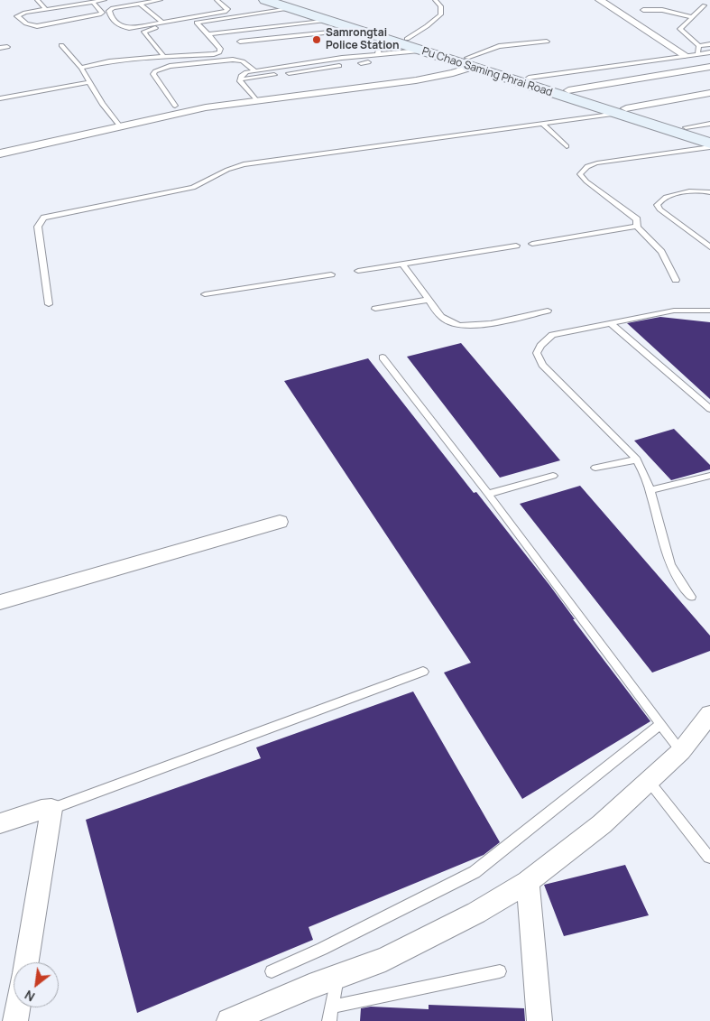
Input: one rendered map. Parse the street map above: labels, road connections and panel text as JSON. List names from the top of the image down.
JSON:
{
  "streets": {
    "main road": ["Pu Chao Saming Phrai Road"]
  },
  "places": ["Samrongtai Police Station"],
  "north": "bottom left"
}
